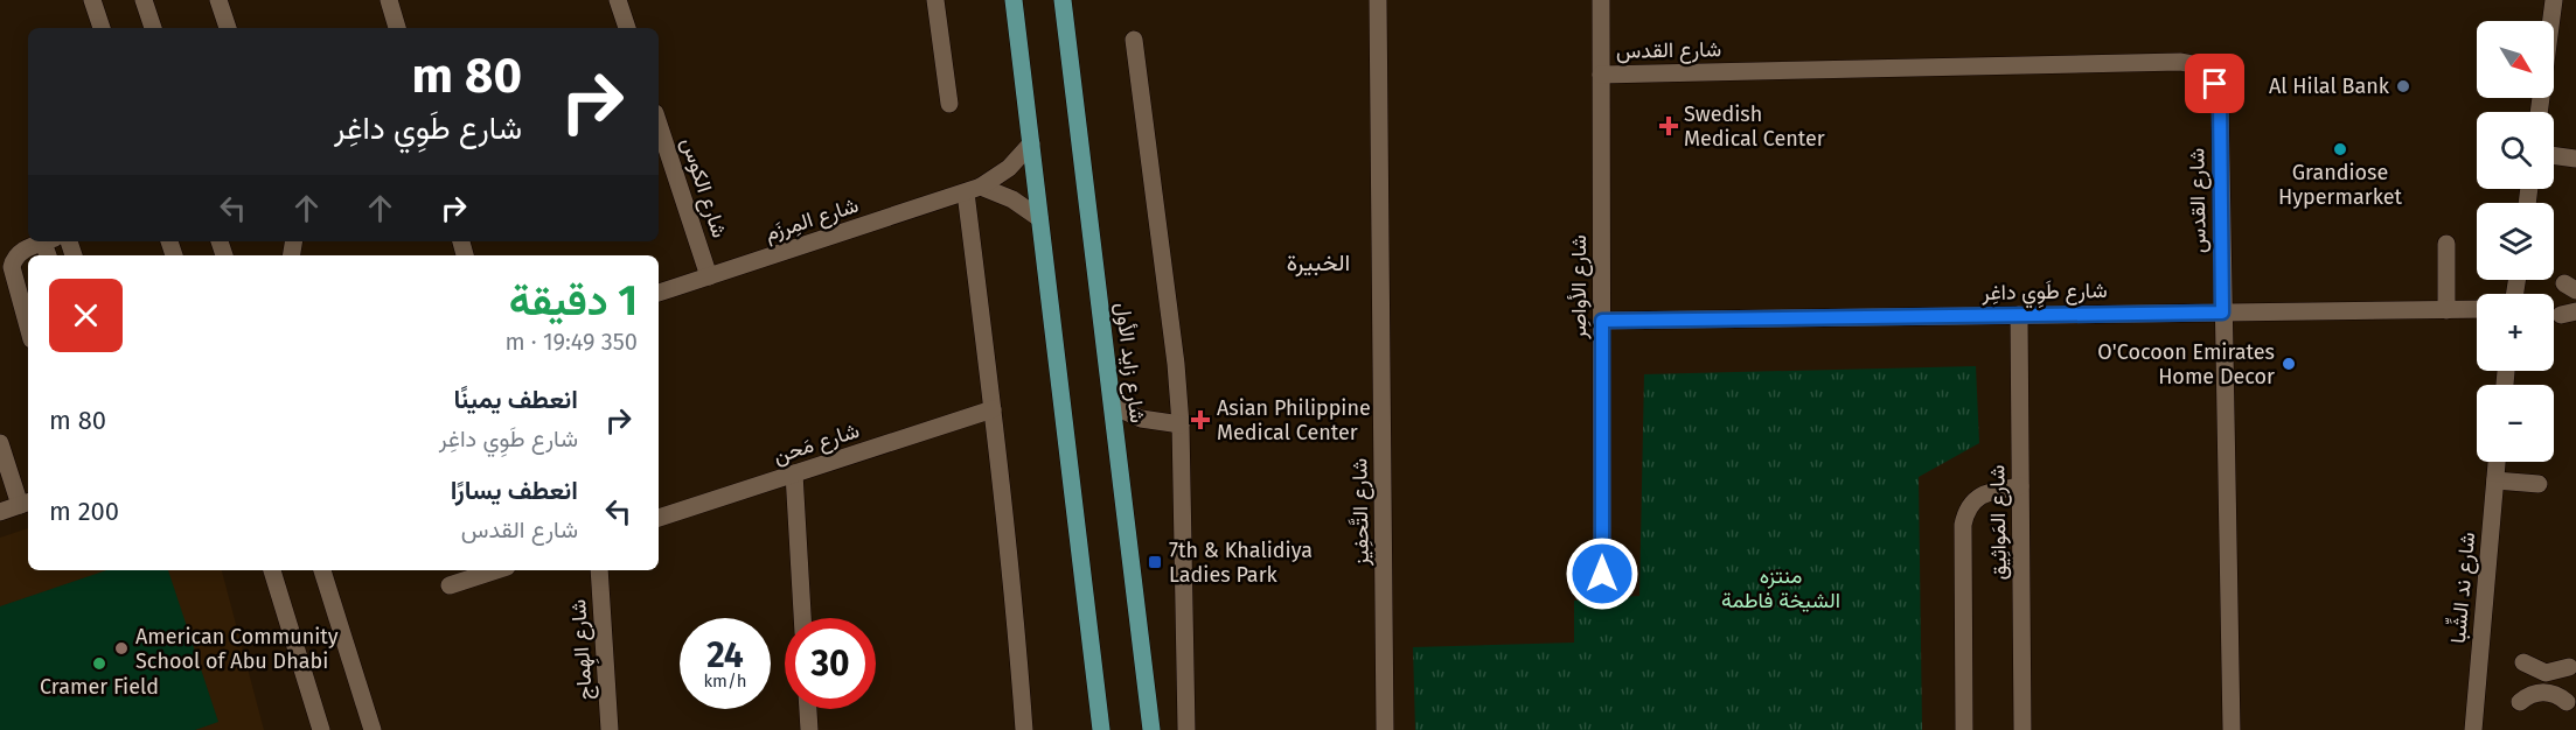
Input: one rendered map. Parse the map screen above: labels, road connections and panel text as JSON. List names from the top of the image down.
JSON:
{
  "streets": {
    "main road": ["شارع زايد الأول"],
    "street": [
      "شارع القدس",
      "شارع الكوس",
      "شارع المِرزَم",
      "شارع الأواصِر",
      "شارع طَوِي داغِر",
      "شارع مَحن",
      "شارع التَّحفِيز",
      "شارع المَواثِيق",
      "شارع ند الشِّبا",
      "شارع الهِماج"
    ]
  },
  "crossings": [
    ["شارع القدس", "شارع الأواصِر"],
    ["شارع القدس", "شارع طَوِي داغِر"],
    ["شارع الكوس", "شارع المِرزَم"],
    ["شارع الأواصِر", "شارع طَوِي داغِر"],
    ["شارع طَوِي داغِر", "شارع المَواثِيق"]
  ],
  "districts": ["الخبيرة"],
  "parks": ["منتزه الشيخة فاطمة"],
  "places": {
    "other": [
      "Al Hilal Bank",
      "Grandiose Hypermarket",
      "O'Cocoon Emirates Home Decor",
      "American Community School of Abu Dhabi",
      "Cramer Field"
    ],
    "health": ["Swedish Medical Center", "Asian Philippine Medical Center"],
    "transit": ["7th & Khalidiya Ladies Park"]
  },
  "north": "bottom right",
  "page": {
    "map_buttons": ["+", "−"],
    "turn": ["80 m", "شارع طَوِي داغِر"],
    "heading": ["1 دقيقة", "350 m · 19:49"],
    "list": [
      {
        "name": "انعطف يمينًا",
        "note": "شارع طَوِي داغِر",
        "value": "80 m"
      },
      {
        "name": "انعطف يسارًا",
        "note": "شارع القدس",
        "value": "200 m"
      }
    ],
    "speed": "24 km/h",
    "limit": "30"
  }
}
